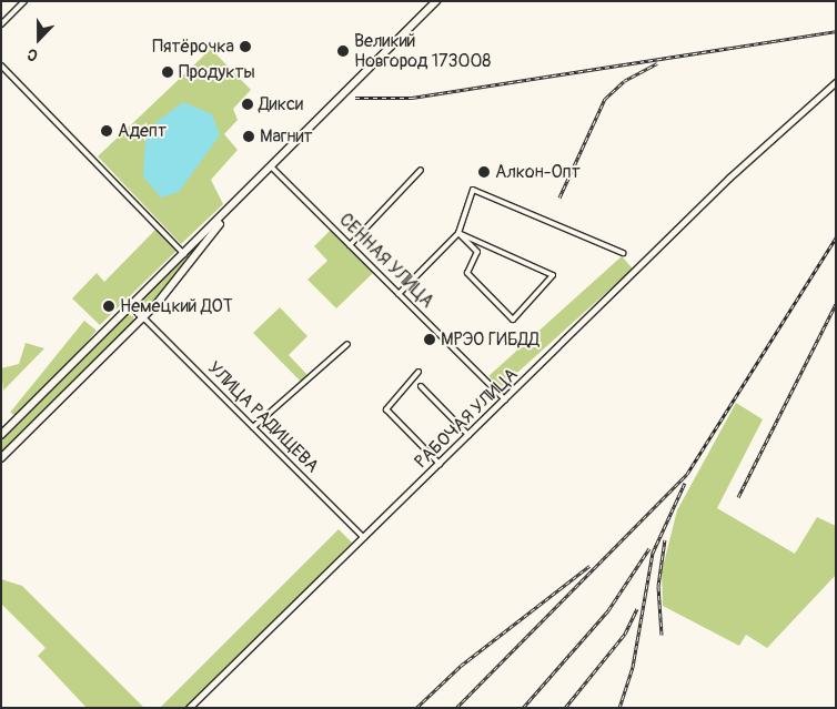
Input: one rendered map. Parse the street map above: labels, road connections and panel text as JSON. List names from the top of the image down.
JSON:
{
  "streets": {
    "main road": ["РАБОЧАЯ УЛИЦА"],
    "street": ["СЕННАЯ УЛИЦА", "УЛИЦА РАДИЩЕВА"]
  },
  "crossings": [
    ["СЕННАЯ УЛИЦА", "РАБОЧАЯ УЛИЦА"],
    ["УЛИЦА РАДИЩЕВА", "РАБОЧАЯ УЛИЦА"]
  ],
  "places": [
    "Пятёрочка",
    "Великий Новгород 173008",
    "Продукты",
    "Дикси",
    "Адепт",
    "Магнит",
    "Алкон-Опт",
    "Немецкий ДОТ",
    "МРЭО ГИБДД"
  ],
  "north": "bottom"
}
